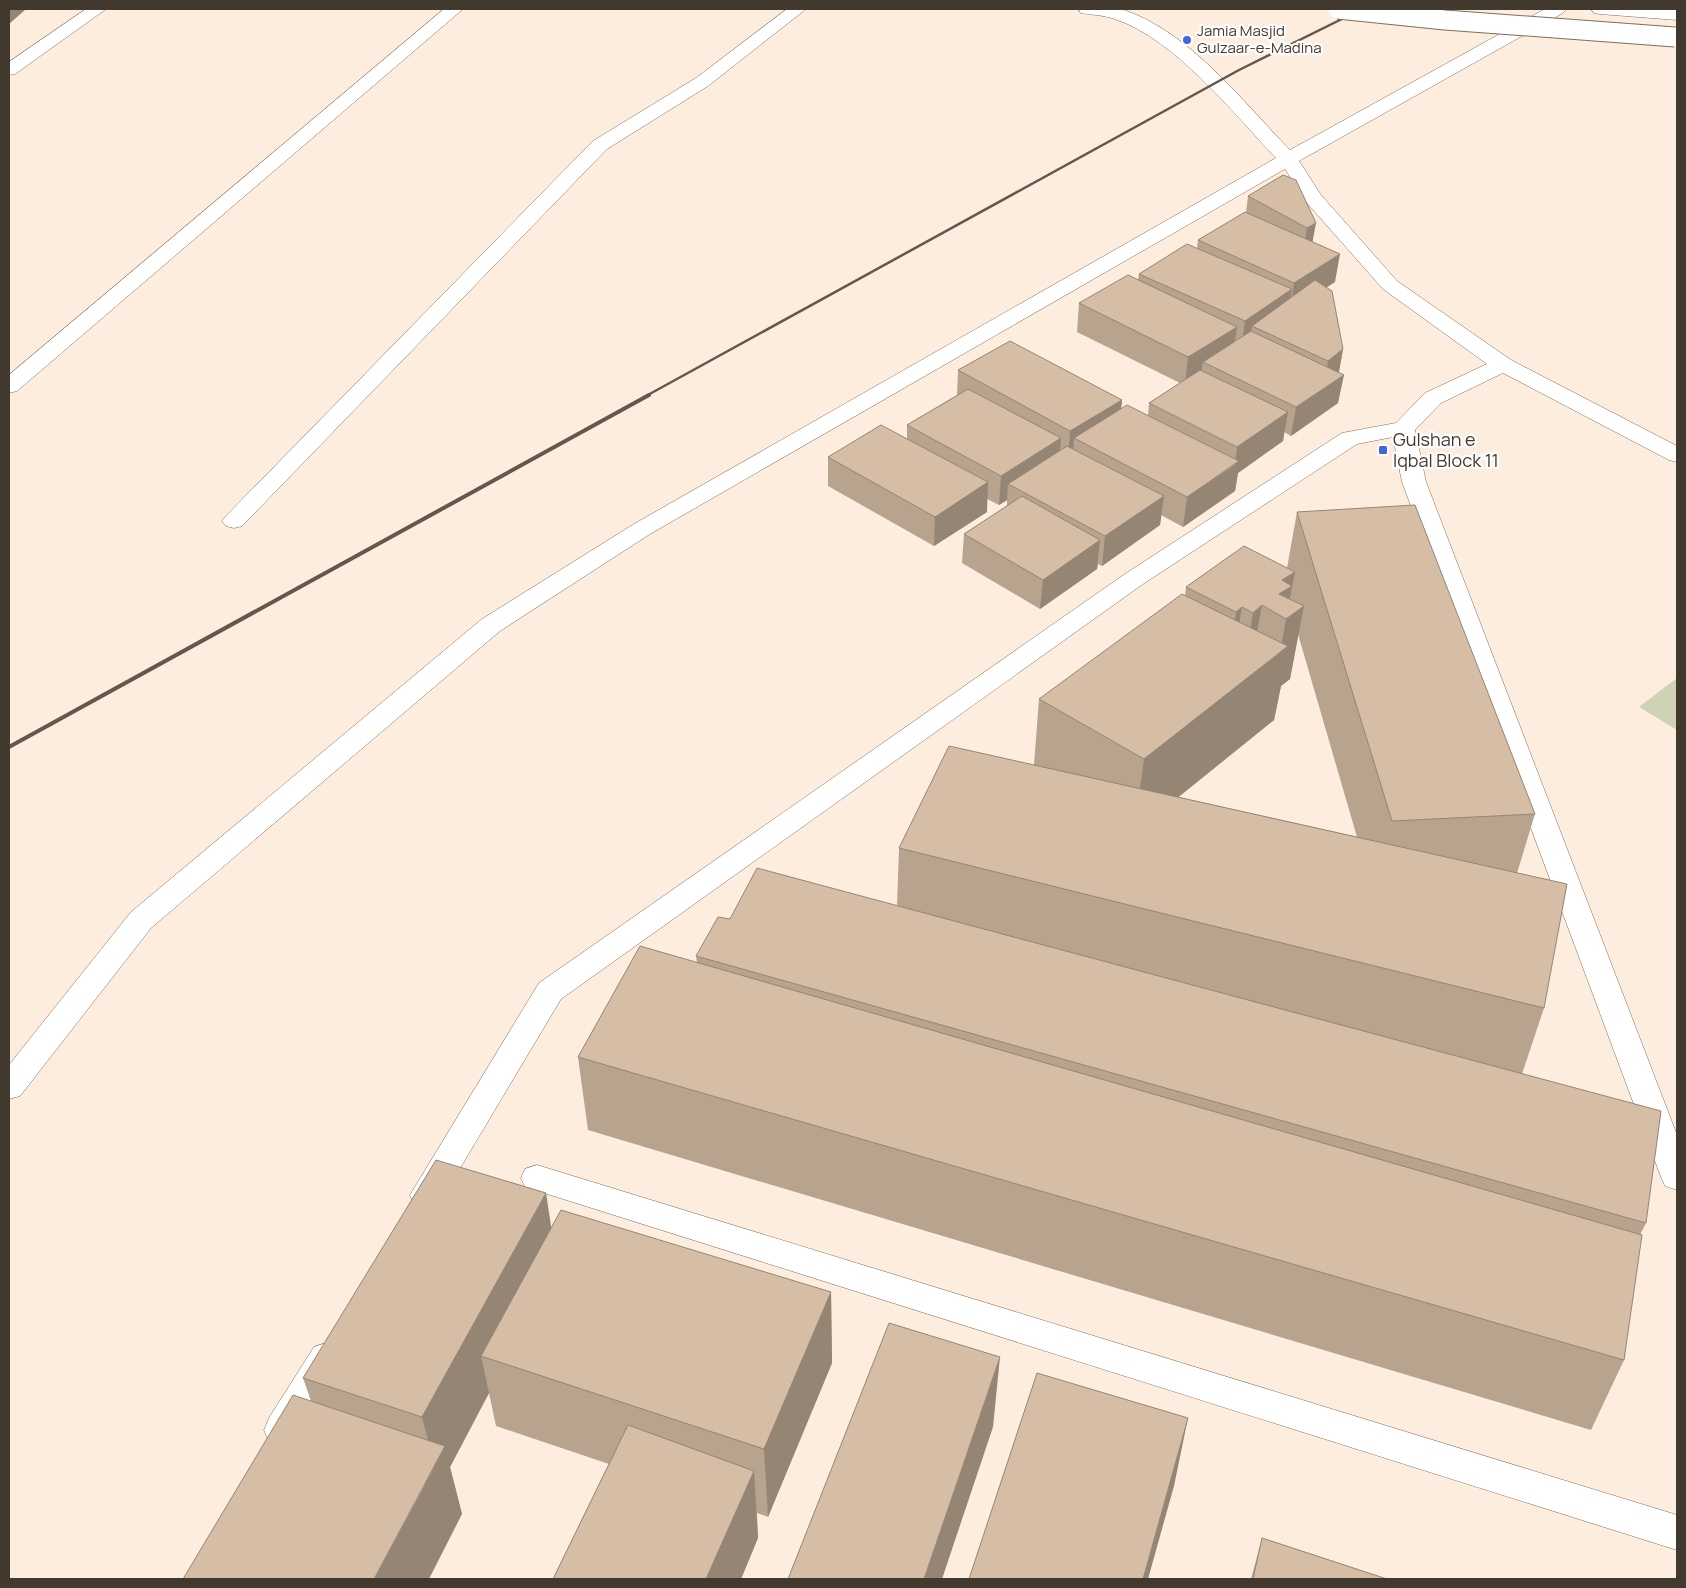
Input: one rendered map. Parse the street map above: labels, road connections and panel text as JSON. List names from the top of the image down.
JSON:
{
  "places": {
    "other": ["Jamia Masjid Gulzaar-e-Madina"],
    "transit": ["Gulshan e Iqbal Block 11"]
  }
}
